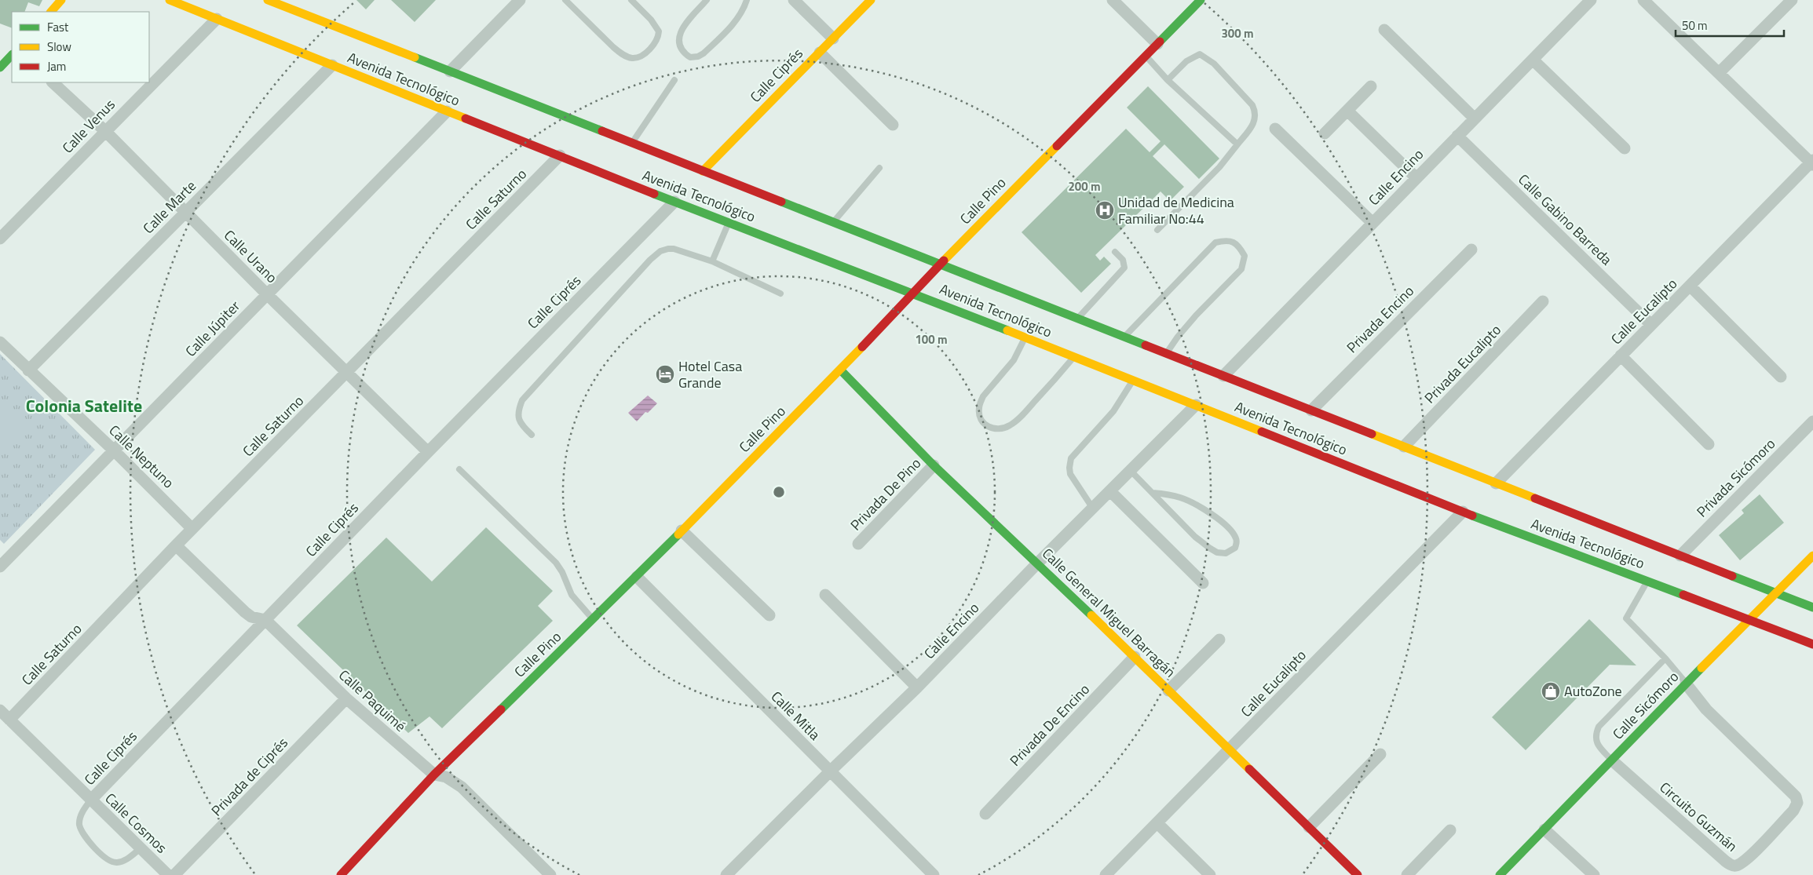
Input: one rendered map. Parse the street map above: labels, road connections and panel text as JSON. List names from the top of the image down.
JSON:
{
  "streets": {
    "main road": [
      "Calle Ciprés",
      "Avenida Tecnológico",
      "Calle Pino",
      "Calle General Miguel Barragán",
      "Calle Sicómoro"
    ],
    "street": [
      "Calle Venus",
      "Calle Encino",
      "Calle Saturno",
      "Calle Marte",
      "Calle Gabino Barreda",
      "Calle Urano",
      "Calle Eucalipto",
      "Privada Encino",
      "Calle Júpiter",
      "Privada Eucalipto",
      "Calle Neptuno",
      "Privada Sicómoro",
      "Privada De Pino",
      "Calle Paquimé",
      "Calle Mitla",
      "Privada De Encino",
      "Privada de Ciprés",
      "Circuito Guzmán",
      "Calle Cosmos"
    ]
  },
  "crossings": [
    ["Calle Ciprés", "Avenida Tecnológico"],
    ["Calle Ciprés", "Calle Urano"],
    ["Calle Ciprés", "Calle Paquimé"],
    ["Calle Ciprés", "Calle Cosmos"],
    ["Avenida Tecnológico", "Calle Venus"],
    ["Avenida Tecnológico", "Calle Encino"],
    ["Avenida Tecnológico", "Calle Saturno"],
    ["Avenida Tecnológico", "Calle Pino"],
    ["Avenida Tecnológico", "Calle Marte"],
    ["Avenida Tecnológico", "Calle Eucalipto"],
    ["Avenida Tecnológico", "Privada Encino"],
    ["Avenida Tecnológico", "Calle Júpiter"],
    ["Avenida Tecnológico", "Privada Eucalipto"],
    ["Avenida Tecnológico", "Privada Sicómoro"],
    ["Avenida Tecnológico", "Calle Sicómoro"],
    ["Calle Venus", "Calle Urano"],
    ["Calle Encino", "Calle Gabino Barreda"],
    ["Calle Encino", "Calle General Miguel Barragán"],
    ["Calle Encino", "Calle Mitla"],
    ["Calle Saturno", "Calle Urano"],
    ["Calle Saturno", "Calle Neptuno"],
    ["Calle Saturno", "Calle Paquimé"],
    ["Calle Saturno", "Calle Cosmos"],
    ["Calle Pino", "Calle General Miguel Barragán"],
    ["Calle Pino", "Calle Paquimé"],
    ["Calle Pino", "Calle Mitla"],
    ["Calle Marte", "Calle Urano"],
    ["Calle Marte", "Calle Neptuno"],
    ["Calle Gabino Barreda", "Calle Eucalipto"],
    ["Calle Urano", "Calle Júpiter"],
    ["Calle Eucalipto", "Calle General Miguel Barragán"],
    ["Calle Júpiter", "Calle Neptuno"],
    ["Privada De Pino", "Calle General Miguel Barragán"],
    ["Calle General Miguel Barragán", "Privada De Encino"],
    ["Calle Paquimé", "Privada de Ciprés"],
    ["Calle Sicómoro", "Circuito Guzmán"]
  ],
  "districts": ["Colonia Satelite"],
  "places": {
    "hospital": ["Unidad de Medicina Familiar No:44"],
    "hotel": ["Hotel Casa Grande"],
    "shop": ["AutoZone"]
  },
  "legend": ["Fast", "Slow", "Jam"],
  "scale_bar": "50 m",
  "rings": ["300 m", "200 m", "100 m"]
}
